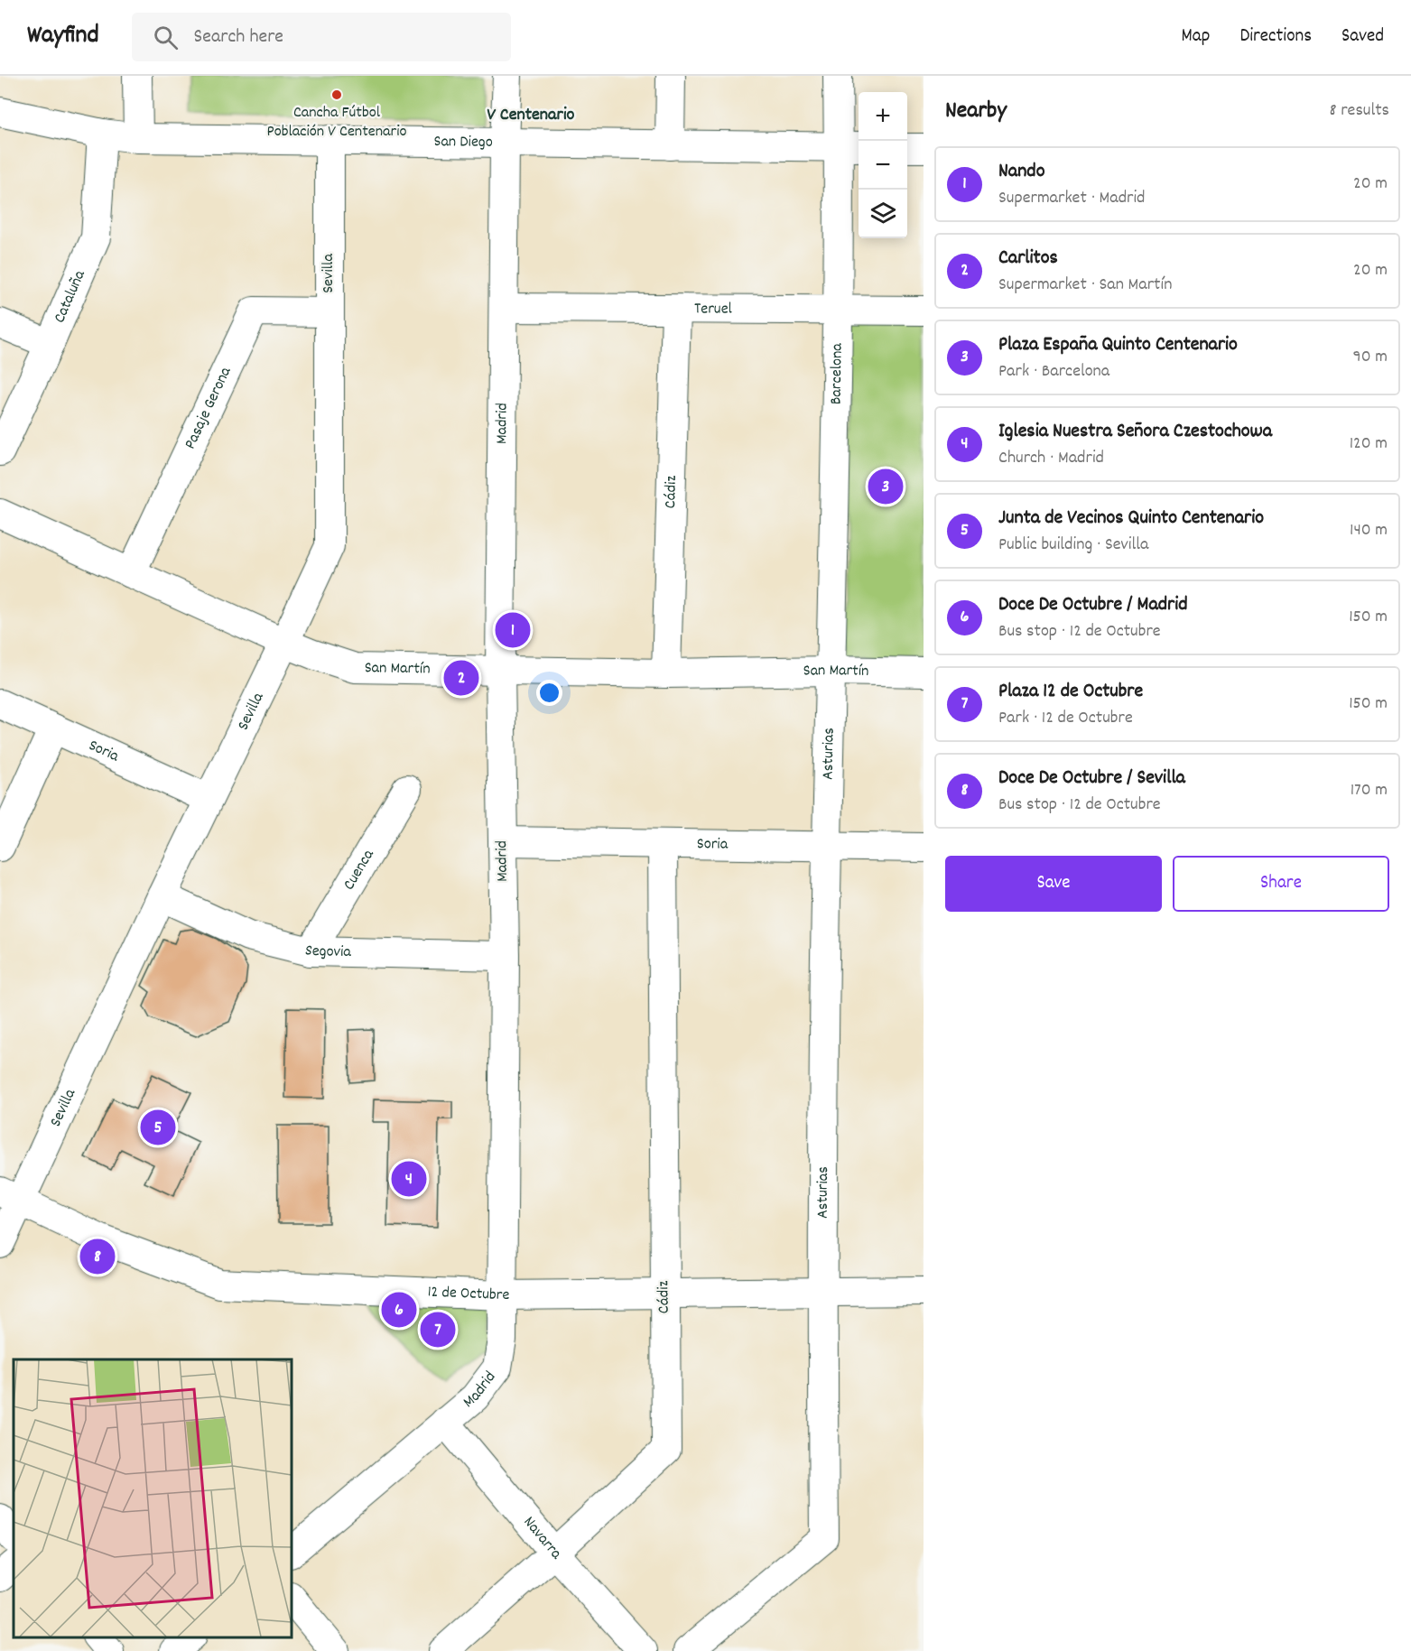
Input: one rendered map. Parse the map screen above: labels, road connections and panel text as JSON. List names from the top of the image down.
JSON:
{
  "streets": {
    "street": [
      "San Diego",
      "Sevilla",
      "Cataluña",
      "Teruel",
      "Barcelona",
      "Pasaje Gerona",
      "Madrid",
      "Cádiz",
      "San Martín",
      "Soria",
      "Asturias",
      "Cuenca",
      "Segovia",
      "12 de Octubre",
      "Navarra"
    ]
  },
  "crossings": [
    ["San Diego", "Sevilla"],
    ["San Diego", "Cataluña"],
    ["San Diego", "Barcelona"],
    ["San Diego", "Madrid"],
    ["Sevilla", "Pasaje Gerona"],
    ["Sevilla", "San Martín"],
    ["Sevilla", "Soria"],
    ["Sevilla", "Segovia"],
    ["Sevilla", "12 de Octubre"],
    ["Teruel", "Barcelona"],
    ["Teruel", "Madrid"],
    ["Teruel", "Cádiz"],
    ["Barcelona", "San Martín"],
    ["Barcelona", "Asturias"],
    ["Pasaje Gerona", "San Martín"],
    ["Madrid", "San Martín"],
    ["Madrid", "Soria"],
    ["Madrid", "Segovia"],
    ["Madrid", "12 de Octubre"],
    ["Madrid", "Navarra"],
    ["Cádiz", "San Martín"],
    ["Cádiz", "Soria"],
    ["Cádiz", "12 de Octubre"],
    ["Cádiz", "Navarra"],
    ["San Martín", "Asturias"],
    ["Soria", "Asturias"],
    ["Asturias", "12 de Octubre"],
    ["Cuenca", "Segovia"]
  ],
  "districts": ["V Centenario"],
  "places": ["Cancha Fútbol Población V Centenario"],
  "page": {
    "header": "Wayfind",
    "search": "Search here",
    "nav": ["Map", "Directions", "Saved"],
    "heading": ["Nearby", "8 results"],
    "map_buttons": ["+", "−"],
    "list": [
      {
        "mark": "1",
        "name": "Nando",
        "note": "Supermarket · Madrid",
        "value": "20 m"
      },
      {
        "mark": "2",
        "name": "Carlitos",
        "note": "Supermarket · San Martín",
        "value": "20 m"
      },
      {
        "mark": "3",
        "name": "Plaza España Quinto Centenario",
        "note": "Park · Barcelona",
        "value": "90 m"
      },
      {
        "mark": "4",
        "name": "Iglesia Nuestra Señora Czestochowa",
        "note": "Church · Madrid",
        "value": "120 m"
      },
      {
        "mark": "5",
        "name": "Junta de Vecinos Quinto Centenario",
        "note": "Public building · Sevilla",
        "value": "140 m"
      },
      {
        "mark": "6",
        "name": "Doce De Octubre / Madrid",
        "note": "Bus stop · 12 de Octubre",
        "value": "150 m"
      },
      {
        "mark": "7",
        "name": "Plaza 12 de Octubre",
        "note": "Park · 12 de Octubre",
        "value": "150 m"
      },
      {
        "mark": "8",
        "name": "Doce De Octubre / Sevilla",
        "note": "Bus stop · 12 de Octubre",
        "value": "170 m"
      }
    ],
    "pins": [
      "3",
      "1",
      "2",
      "5",
      "4",
      "8",
      "6",
      "7"
    ],
    "buttons": ["Save", "Share"]
  }
}
